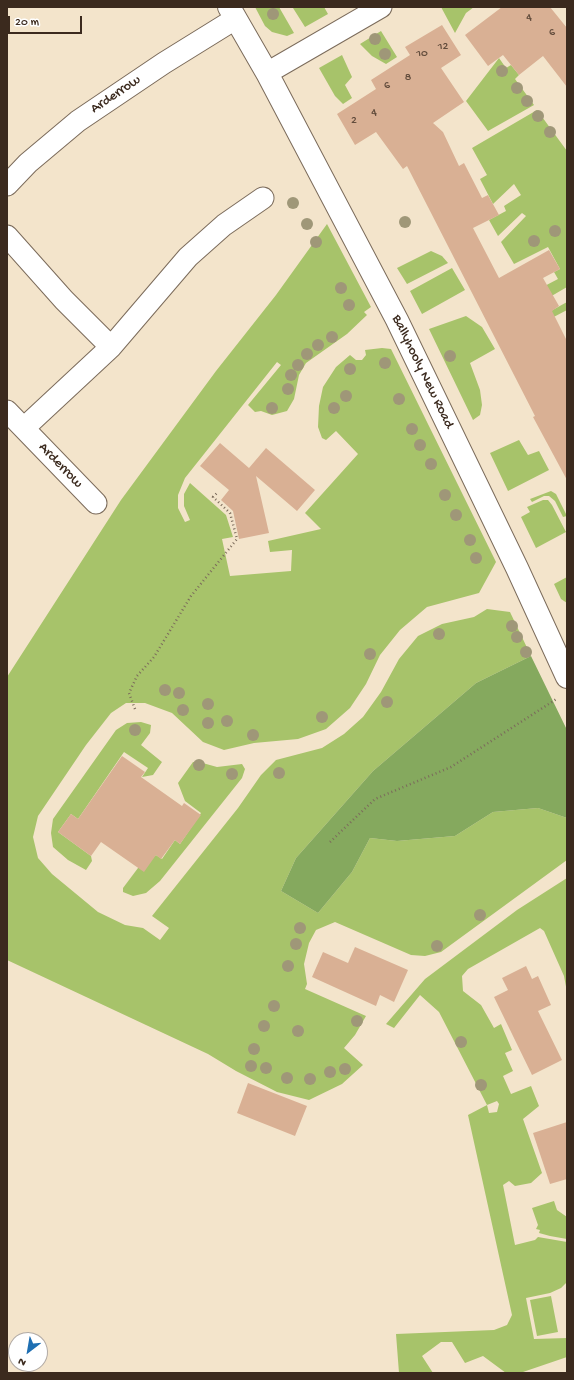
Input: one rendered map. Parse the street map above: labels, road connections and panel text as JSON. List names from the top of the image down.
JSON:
{
  "streets": {
    "main road": ["Ballyhooly New Road"],
    "street": ["Arderrow"]
  },
  "crossings": [
    ["Arderrow", "Ballyhooly New Road"]
  ],
  "house_numbers": [
    "4",
    "6",
    "12",
    "10",
    "8",
    "6",
    "4",
    "2"
  ],
  "scale_bar": "20 m",
  "north": "bottom left"
}
